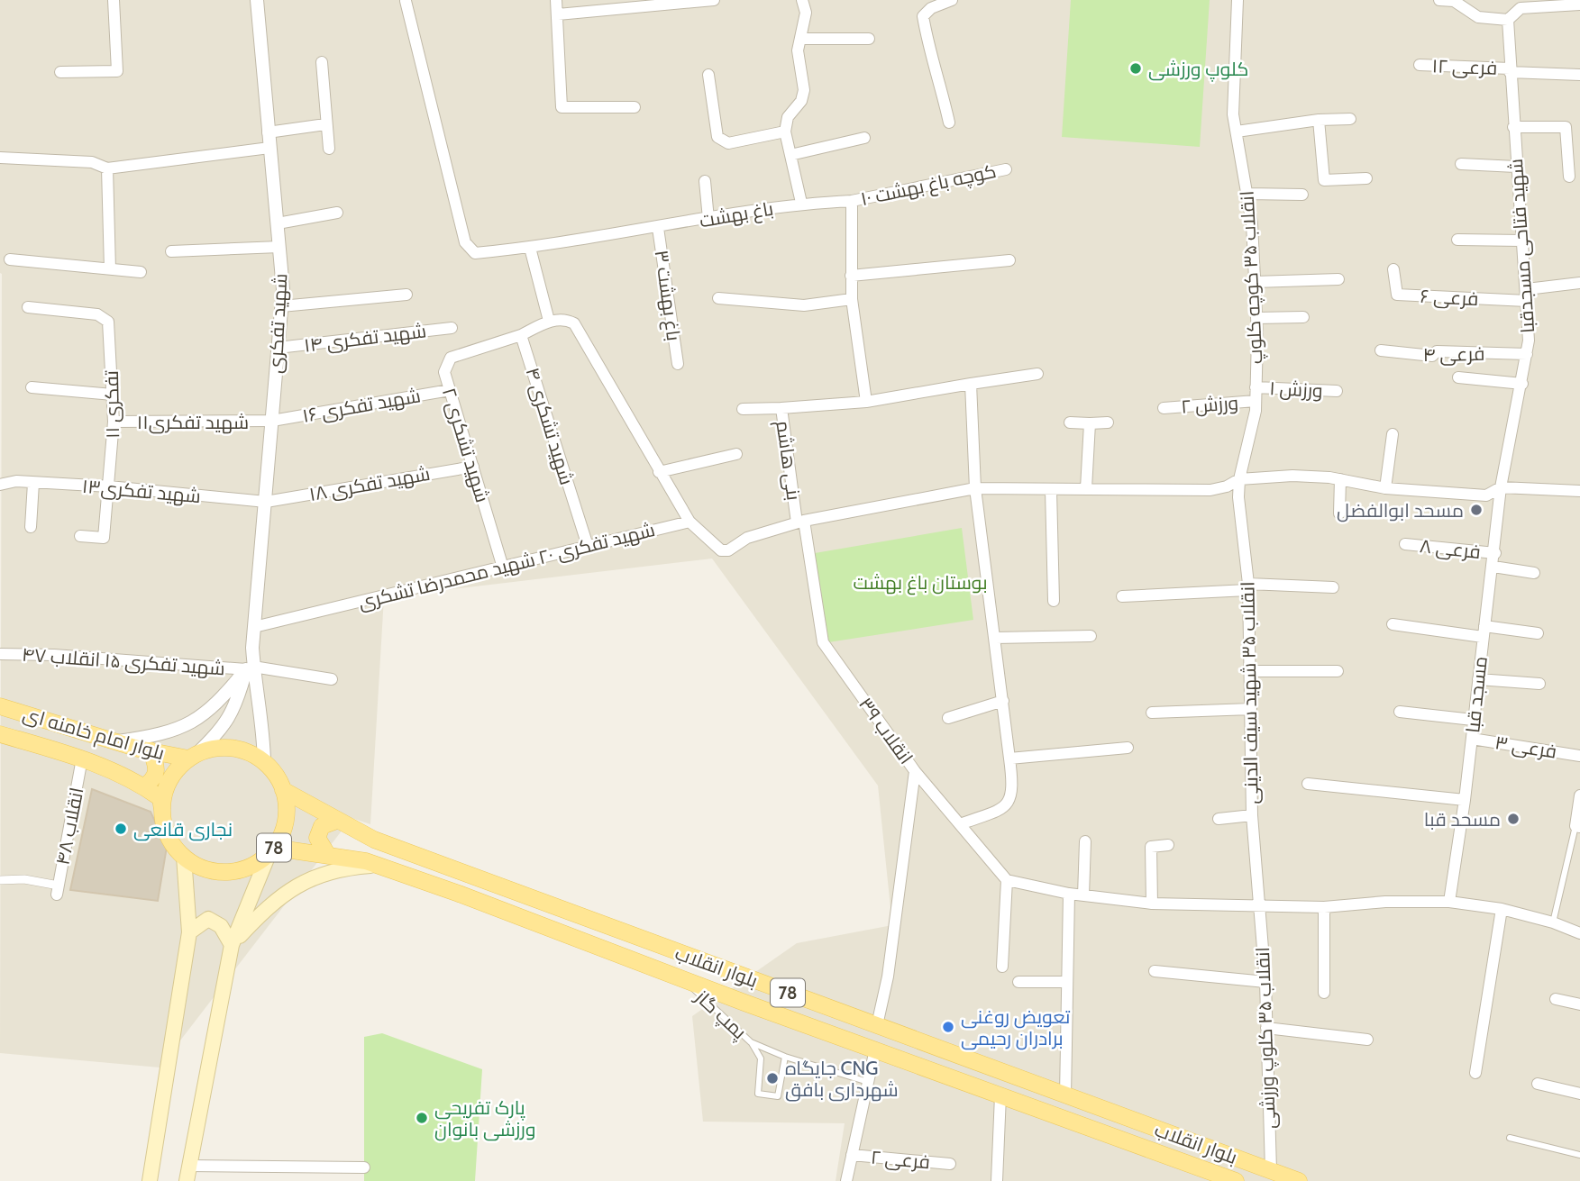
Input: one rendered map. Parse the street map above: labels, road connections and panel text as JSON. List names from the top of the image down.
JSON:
{
  "streets": {
    "main road": ["بلوار امام خامنه ای", "78", "بلوار انقلاب"],
    "street": [
      "فرعی ۱۲",
      "کوچه باغ بهشت ۱۰",
      "باغ بهشت",
      "شهید فتاحی مسجدقبا",
      "انقلاب ۳۵ کوچه کلوپ",
      "باغ بهشت ۳",
      "فرعی ۶",
      "شهید تفکری",
      "شهید تفکری ۱۴",
      "فرعی ۴",
      "ورزش ۱",
      "تفکری ۱۱",
      "ورزش ۲",
      "شهید تفکری ۱۶",
      "شهید تفکری۱۱",
      "شهید تشکری ۴",
      "شهید تشکری ۲",
      "بنی هاشم",
      "شهید تفکری ۱۸",
      "شهید تفکری۱۳",
      "فرعی ۸",
      "شهید تفکری ۲۰ شهید محمدرضا تشکری",
      "شهید تفکری ۱۵ انقلاب ۴۷",
      "انقلاب ۳۵ شهید سیف الدینی",
      "مسجد قبا",
      "انقلاب ۳۹",
      "فرعی ۳",
      "انقلاب ۴۸",
      "انقلاب ۳۵ کلوپ ورزشی",
      "فرعی ۲"
    ],
    "lane": ["پمپ گاز"]
  },
  "crossings": [
    ["فرعی ۱۲", "شهید فتاحی مسجدقبا"],
    ["کوچه باغ بهشت ۱۰", "باغ بهشت"],
    ["باغ بهشت", "باغ بهشت ۳"],
    ["شهید فتاحی مسجدقبا", "فرعی ۶"],
    ["شهید فتاحی مسجدقبا", "فرعی ۴"],
    ["شهید فتاحی مسجدقبا", "مسجد قبا"],
    ["انقلاب ۳۵ کوچه کلوپ", "ورزش ۱"],
    ["انقلاب ۳۵ کوچه کلوپ", "ورزش ۲"],
    ["انقلاب ۳۵ کوچه کلوپ", "انقلاب ۳۵ شهید سیف الدینی"],
    ["شهید تفکری", "شهید تفکری ۱۴"],
    ["شهید تفکری", "شهید تفکری ۱۶"],
    ["شهید تفکری", "شهید تفکری۱۱"],
    ["شهید تفکری", "شهید تفکری ۱۸"],
    ["شهید تفکری", "شهید تفکری۱۳"],
    ["شهید تفکری", "شهید تفکری ۲۰ شهید محمدرضا تشکری"],
    ["شهید تفکری", "شهید تفکری ۱۵ انقلاب ۴۷"],
    ["شهید تفکری", "بلوار امام خامنه ای"],
    ["شهید تفکری", "78"],
    ["شهید تفکری", "بلوار انقلاب"],
    ["تفکری ۱۱", "شهید تفکری۱۱"],
    ["تفکری ۱۱", "شهید تفکری۱۳"],
    ["شهید تفکری ۱۶", "شهید تفکری۱۱"],
    ["شهید تفکری ۱۶", "شهید تشکری ۲"],
    ["شهید تشکری ۴", "شهید تشکری ۲"],
    ["شهید تشکری ۴", "شهید تفکری ۲۰ شهید محمدرضا تشکری"],
    ["شهید تشکری ۲", "شهید تفکری ۱۸"],
    ["شهید تشکری ۲", "شهید تفکری ۲۰ شهید محمدرضا تشکری"],
    ["بنی هاشم", "انقلاب ۳۹"],
    ["شهید تفکری ۱۸", "شهید تفکری۱۳"],
    ["فرعی ۸", "مسجد قبا"],
    ["انقلاب ۳۵ شهید سیف الدینی", "انقلاب ۳۵ کلوپ ورزشی"],
    ["مسجد قبا", "فرعی ۳"],
    ["انقلاب ۳۹", "بلوار انقلاب"],
    ["بلوار امام خامنه ای", "انقلاب ۴۸"],
    ["بلوار امام خامنه ای", "78"],
    ["بلوار امام خامنه ای", "بلوار انقلاب"],
    ["78", "بلوار انقلاب"],
    ["بلوار انقلاب", "پمپ گاز"],
    ["بلوار انقلاب", "انقلاب ۳۵ کلوپ ورزشی"]
  ],
  "parks": ["بوستان باغ بهشت"],
  "places": [
    "کلوپ ورزشی",
    "مسحد ابوالفضل",
    "مسحد قبا",
    "نجاری قانعی",
    "تعویض روغنی برادران رحیمی",
    "جایگاه CNG شهرداری بافق",
    "پارک تفریحی ورزشی بانوان"
  ]
}
